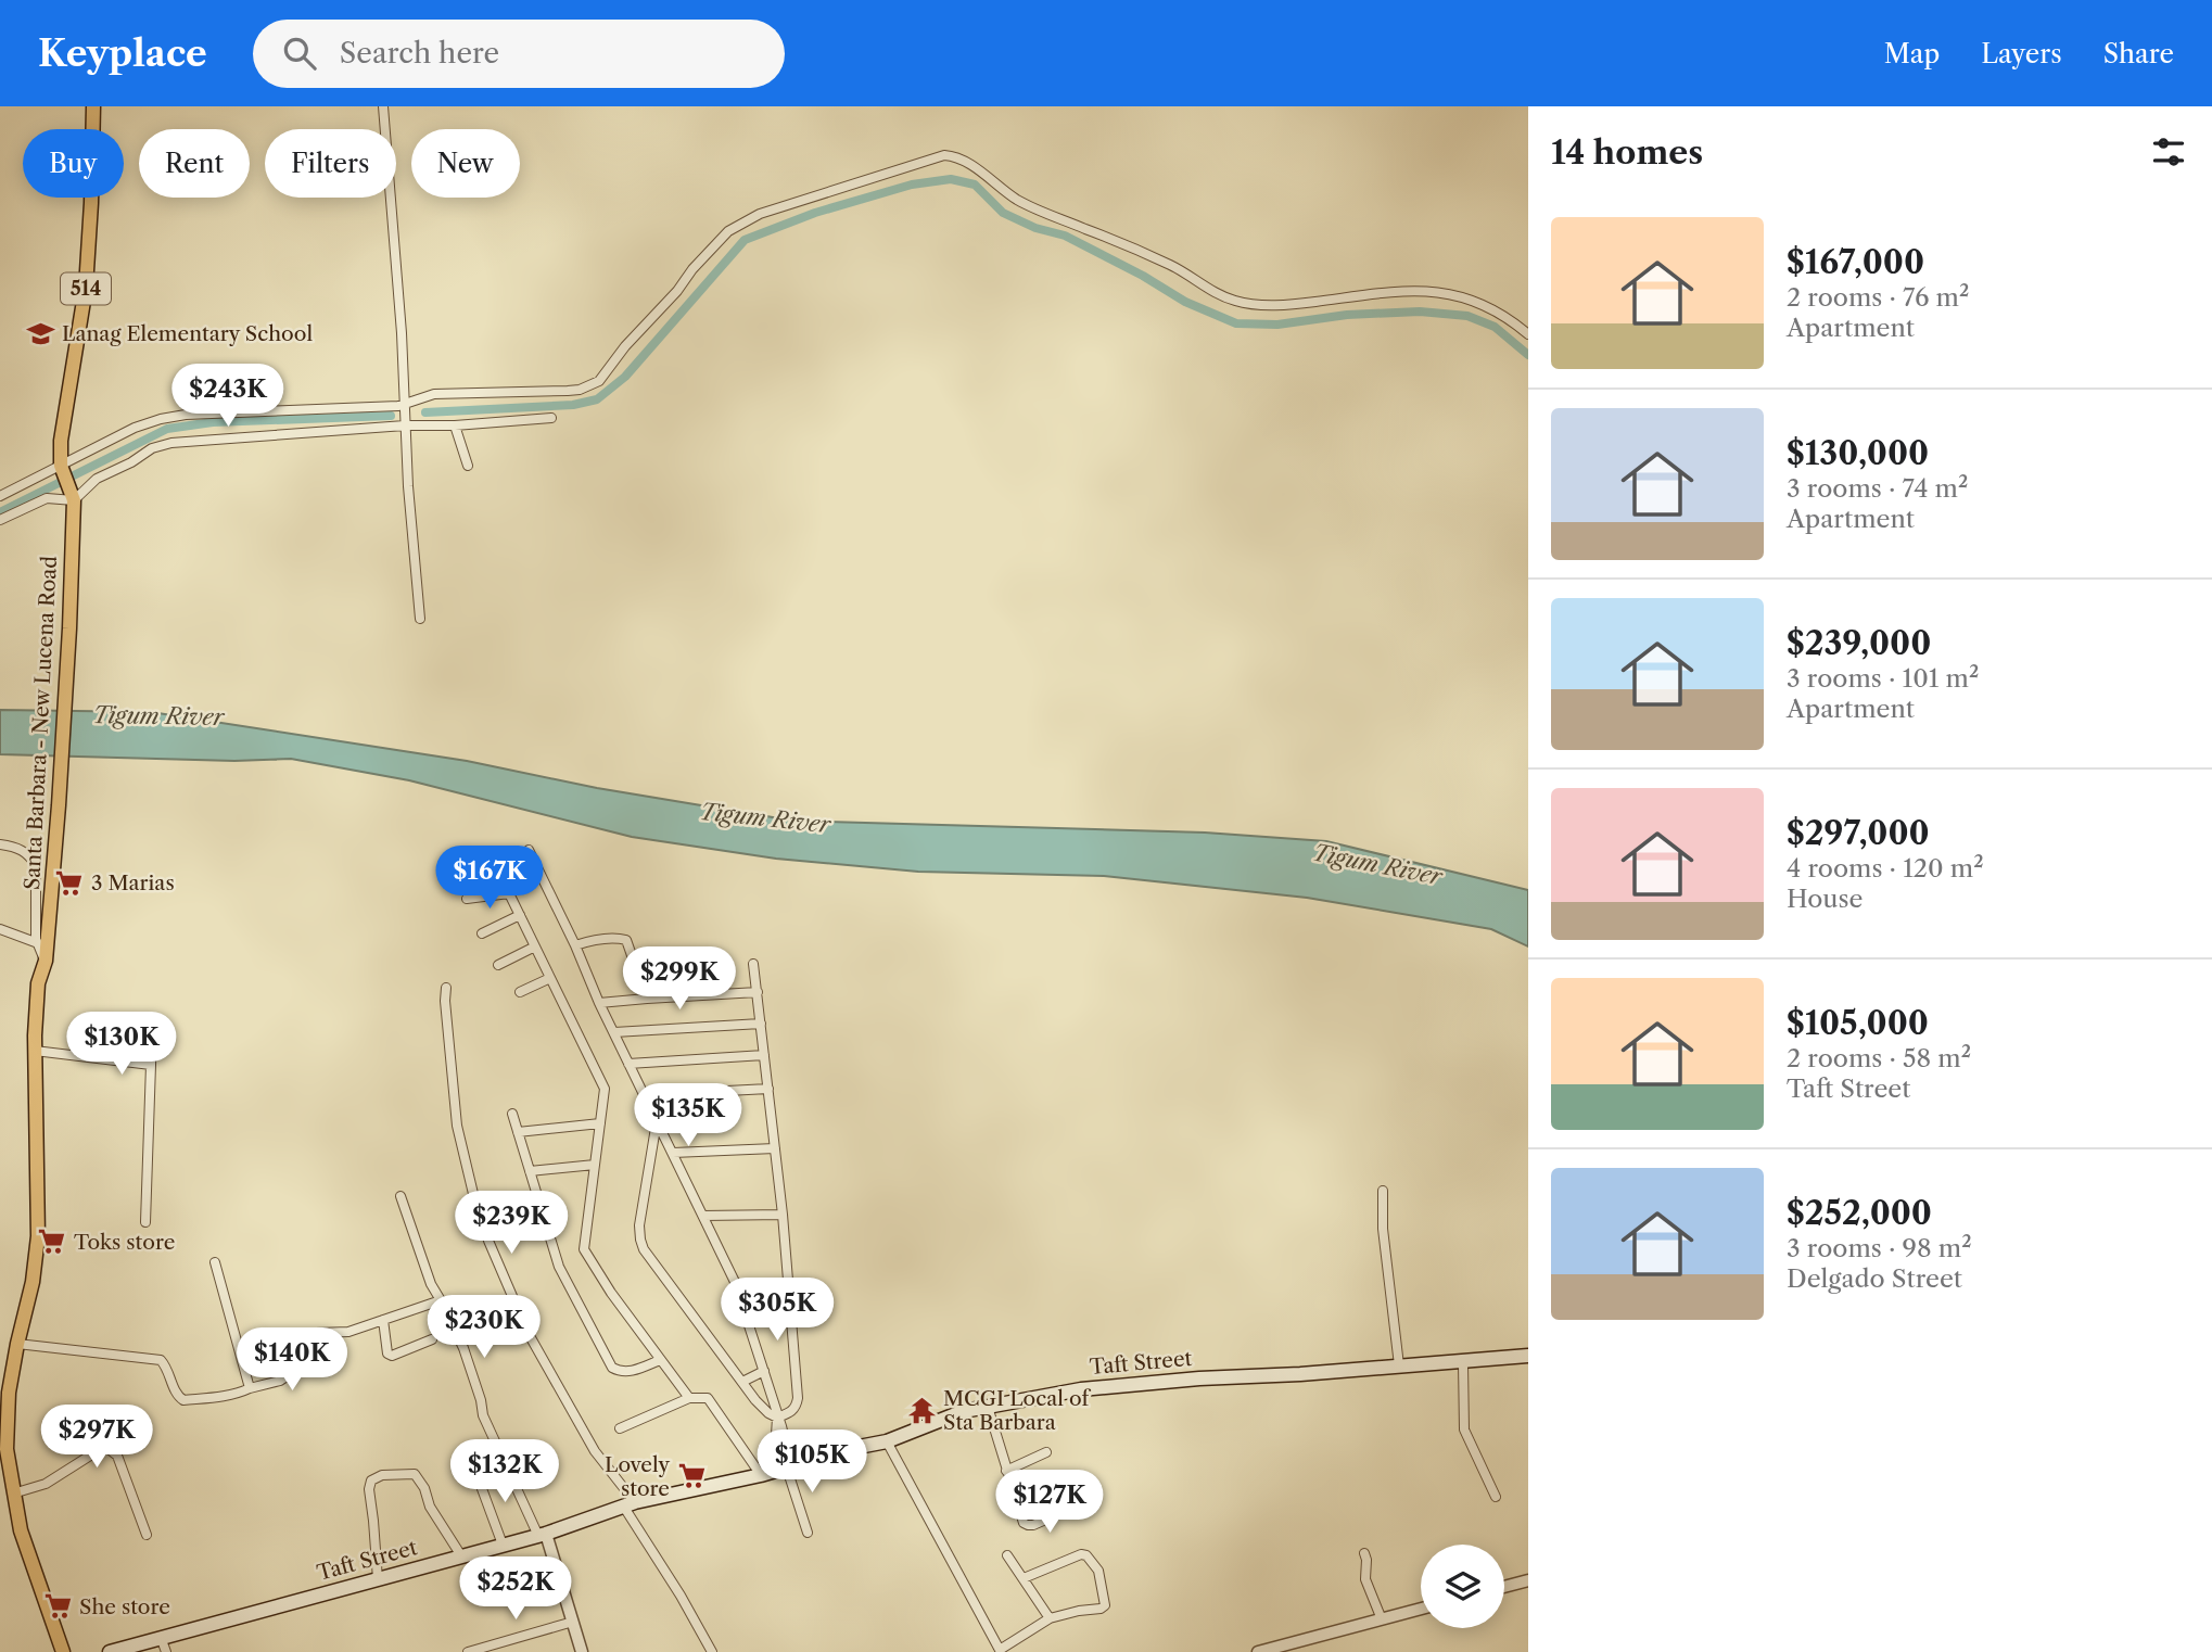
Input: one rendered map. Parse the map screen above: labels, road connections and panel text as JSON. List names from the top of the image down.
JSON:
{
  "streets": {
    "main road": ["514", "Santa Barbara - New Lucena Road", "Taft Street"]
  },
  "water": ["Tigum River"],
  "places": {
    "school or university": ["Lanag Elementary School"],
    "supermarket": [
      "3 Marias",
      "Toks store",
      "Lovely store",
      "She store"
    ],
    "temple": ["MCGI Local of Sta Barbara"]
  },
  "page": {
    "header": "Keyplace",
    "search": "Search here",
    "nav": ["Map", "Layers", "Share"],
    "heading": "14 homes",
    "chip": [
      "Buy",
      "Rent",
      "Filters",
      "New"
    ],
    "list": [
      {
        "name": "$167,000",
        "note": "2 rooms · 76 m² · Apartment"
      },
      {
        "name": "$130,000",
        "note": "3 rooms · 74 m² · Apartment"
      },
      {
        "name": "$239,000",
        "note": "3 rooms · 101 m² · Apartment"
      },
      {
        "name": "$297,000",
        "note": "4 rooms · 120 m² · House"
      },
      {
        "name": "$105,000",
        "note": "2 rooms · 58 m² · Taft Street"
      },
      {
        "name": "$252,000",
        "note": "3 rooms · 98 m² · Delgado Street"
      }
    ],
    "price": [
      "$243K",
      "$167K",
      "$299K",
      "$130K",
      "$135K",
      "$239K",
      "$305K",
      "$230K",
      "$140K",
      "$297K",
      "$105K",
      "$132K",
      "$127K",
      "$252K"
    ]
  }
}
